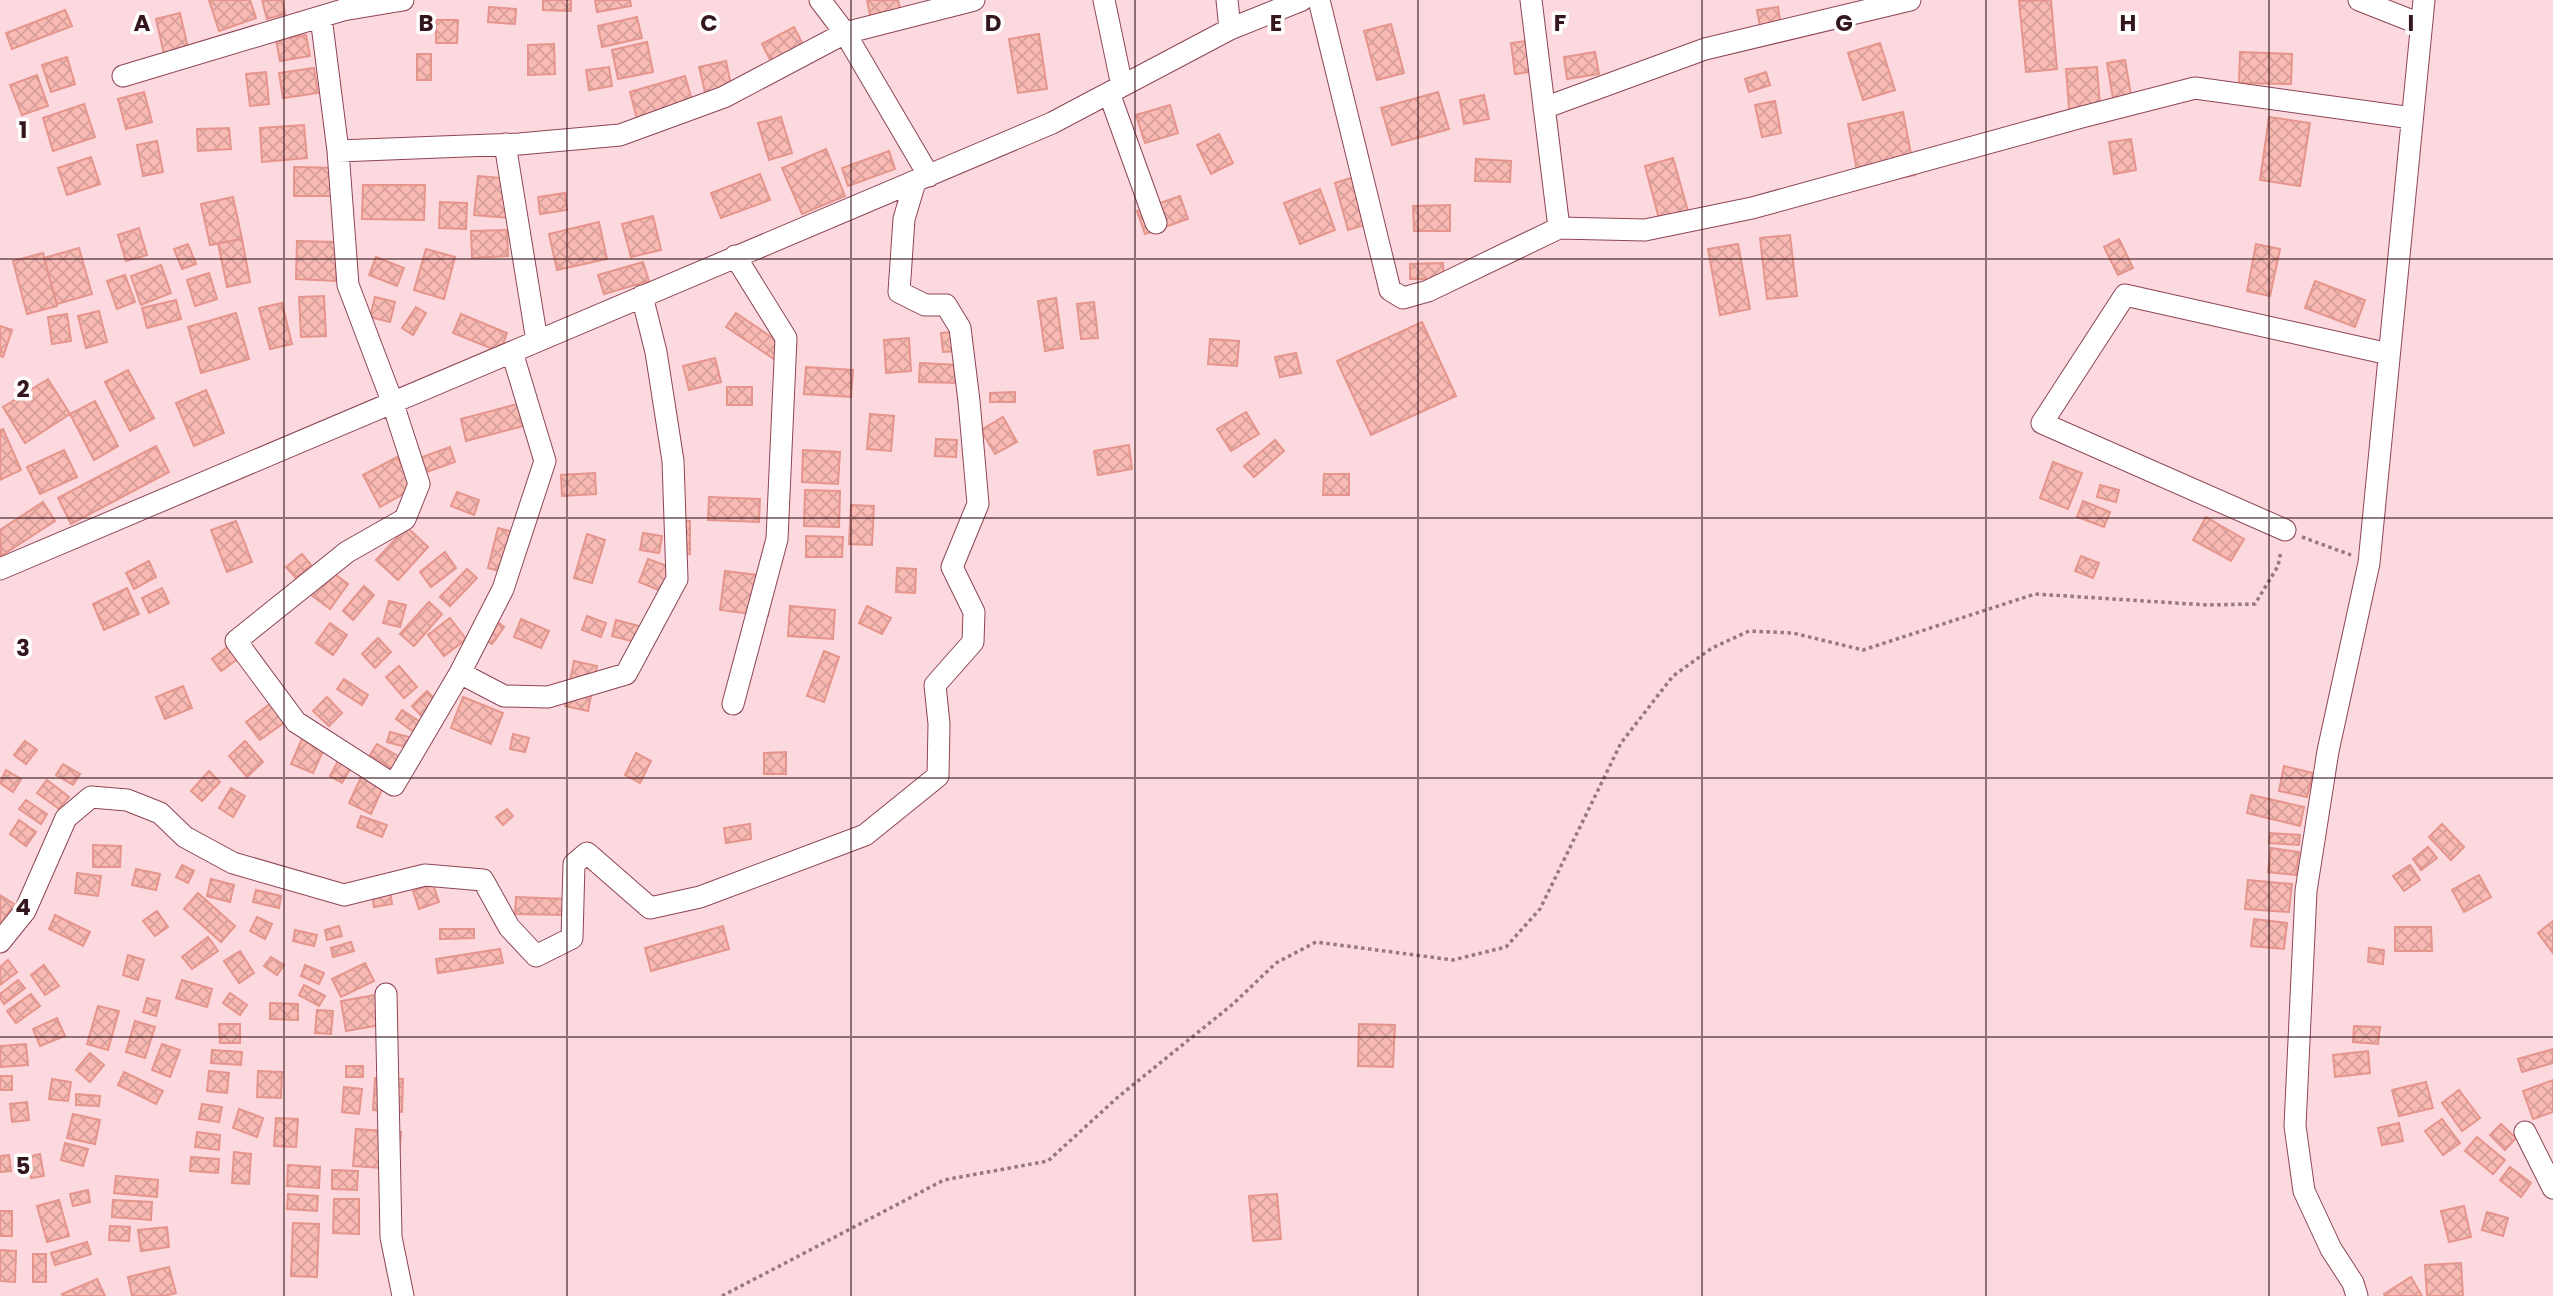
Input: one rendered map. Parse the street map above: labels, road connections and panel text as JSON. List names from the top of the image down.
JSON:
{
  "grid": {
    "columns": [
      "A",
      "B",
      "C",
      "D",
      "E",
      "F",
      "G",
      "H",
      "I"
    ],
    "rows": [
      "1",
      "2",
      "3",
      "4",
      "5"
    ]
  }
}
